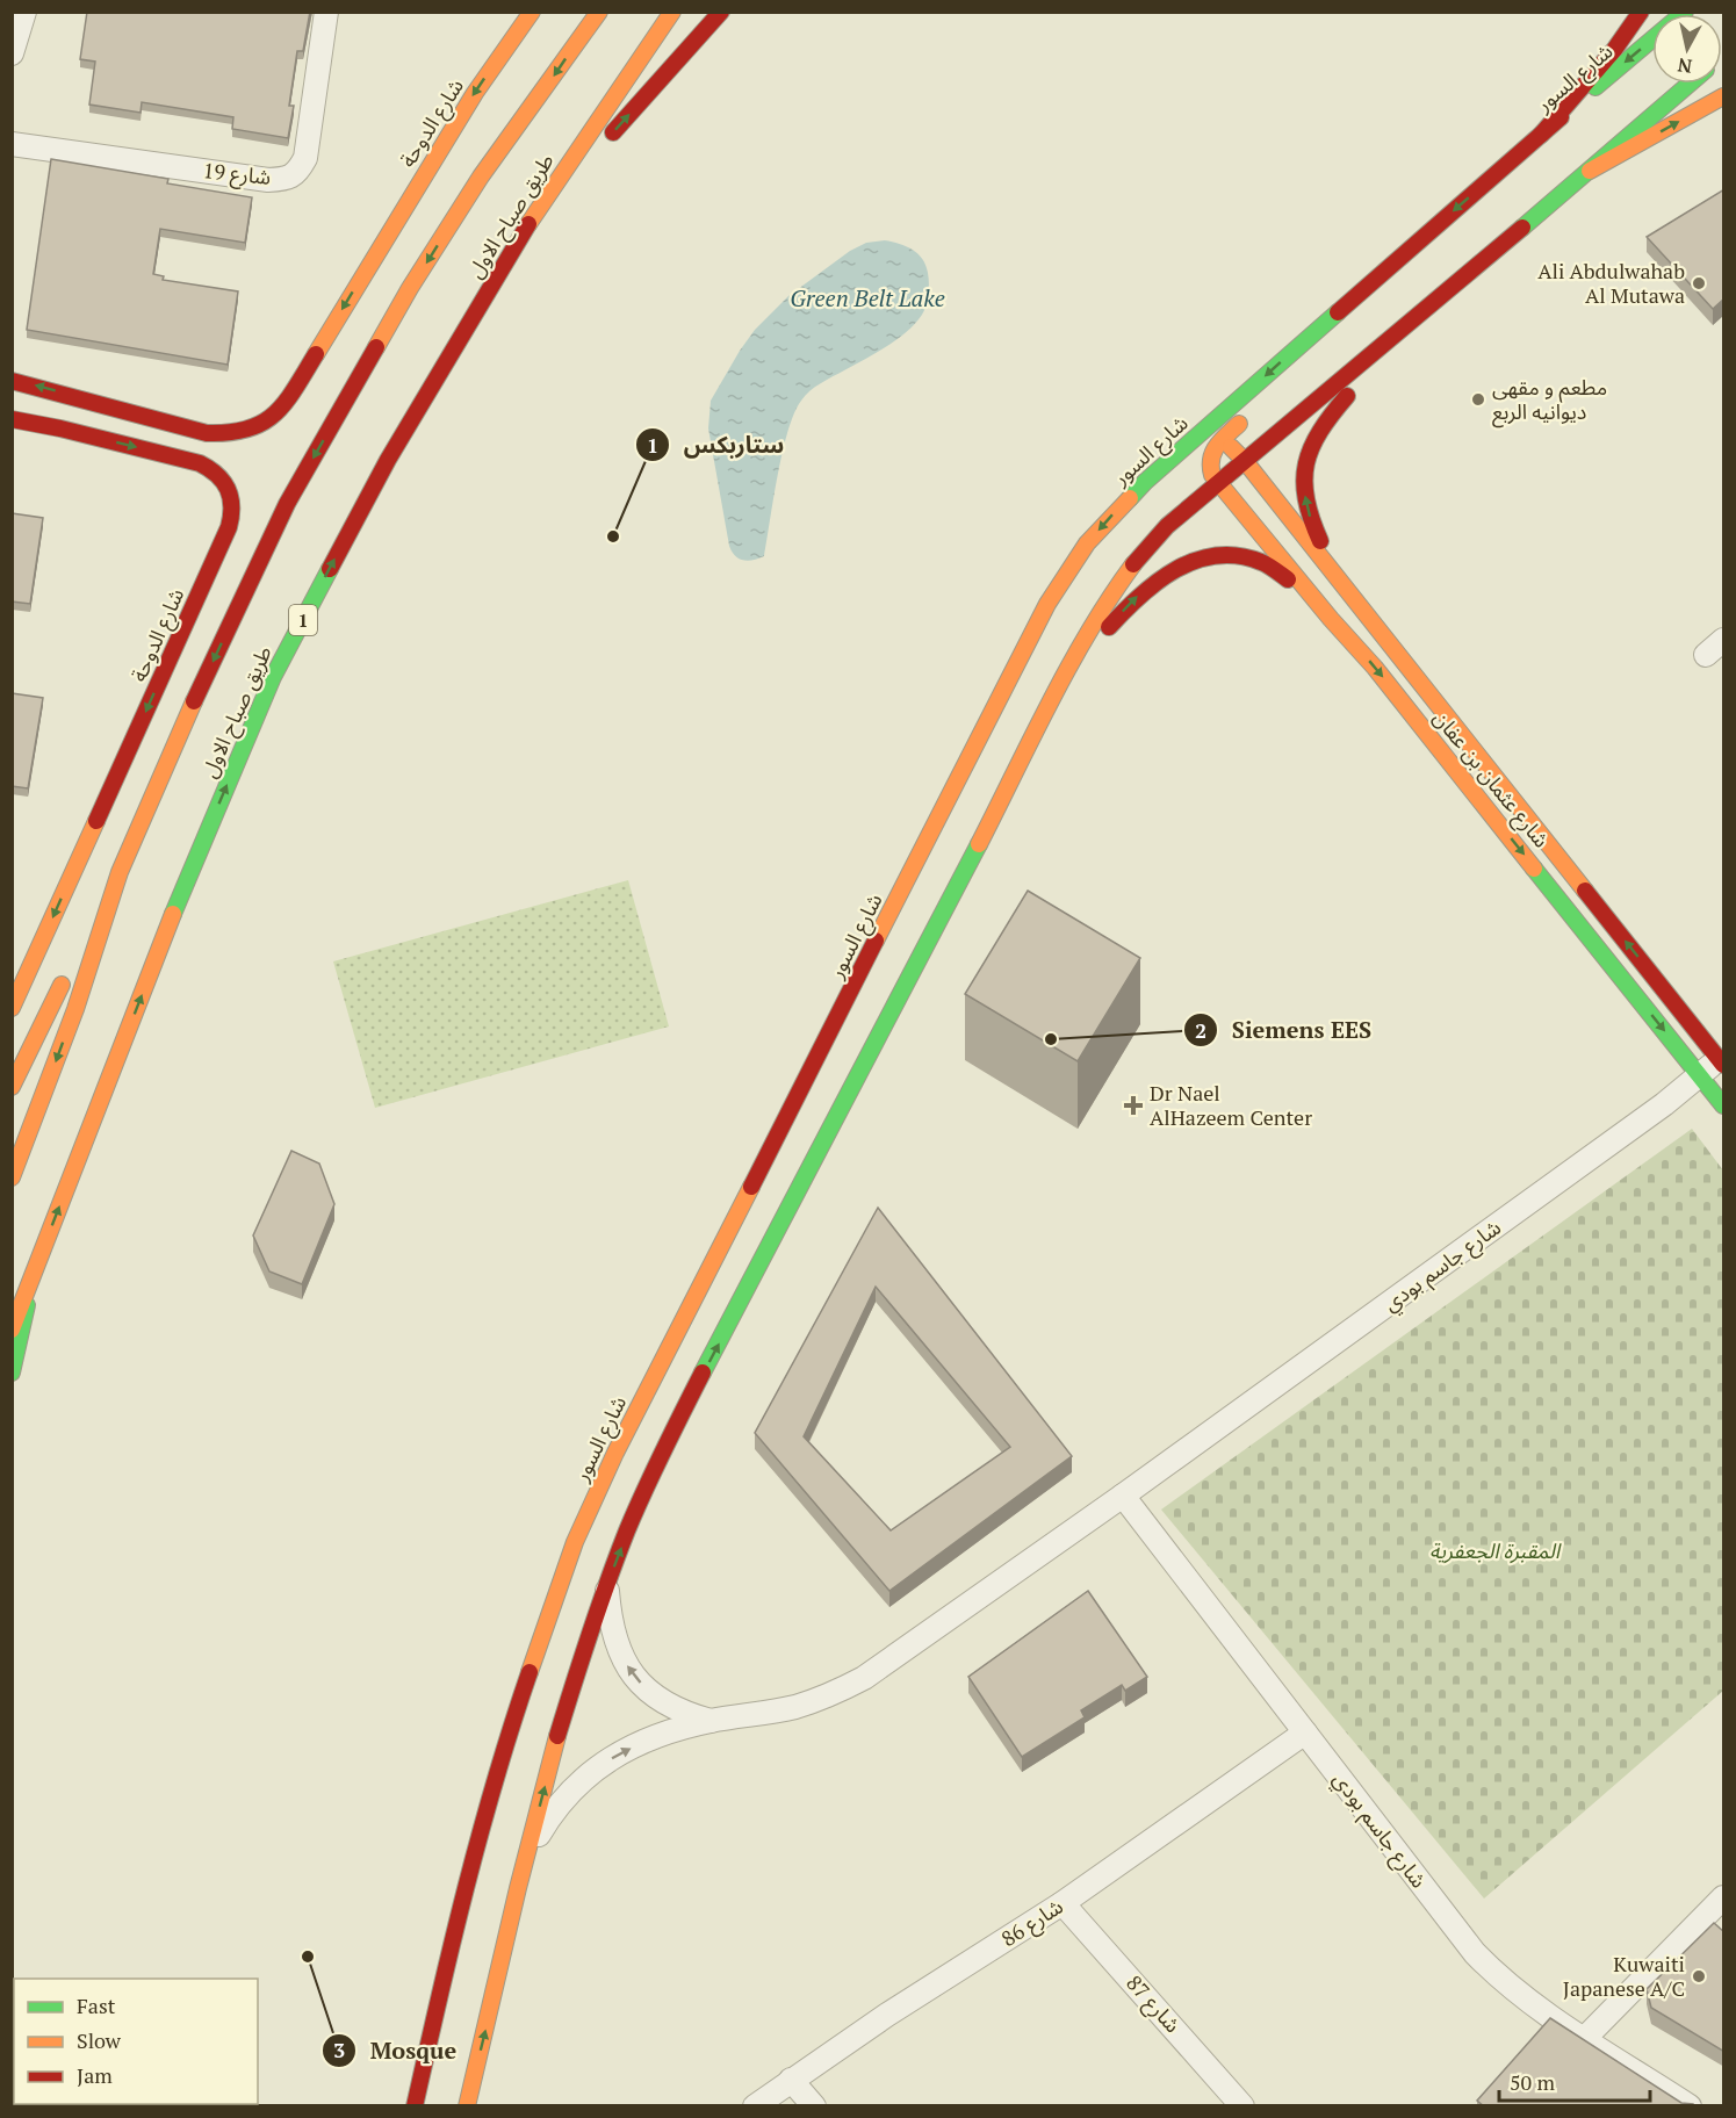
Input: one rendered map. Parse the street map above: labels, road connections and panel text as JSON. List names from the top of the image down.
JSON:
{
  "streets": {
    "main road": [
      "شارع السور",
      "شارع الدوحة",
      "طريق صباح الاول",
      "1",
      "شارع عثمان بن عفان"
    ],
    "street": [
      "شارع 19",
      "شارع جاسم بودي",
      "شارع 86",
      "شارع 87"
    ]
  },
  "crossings": [
    ["شارع عثمان بن عفان", "شارع جاسم بودي"],
    ["شارع جاسم بودي", "شارع 86"],
    ["شارع 86", "شارع 87"]
  ],
  "water": ["Green Belt Lake"],
  "parks": ["المقبرة الجعفرية"],
  "places": {
    "other": [
      "Ali Abdulwahab Al Mutawa",
      "مطعم و مقهى ديوانيه الربع",
      "ستاربكس",
      "Siemens EES",
      "Mosque",
      "Kuwaiti Japanese A/C"
    ],
    "health": ["Dr Nael AlHazeem Center"]
  },
  "legend": ["Fast", "Slow", "Jam"],
  "scale_bar": "50 m",
  "north": "bottom"
}
